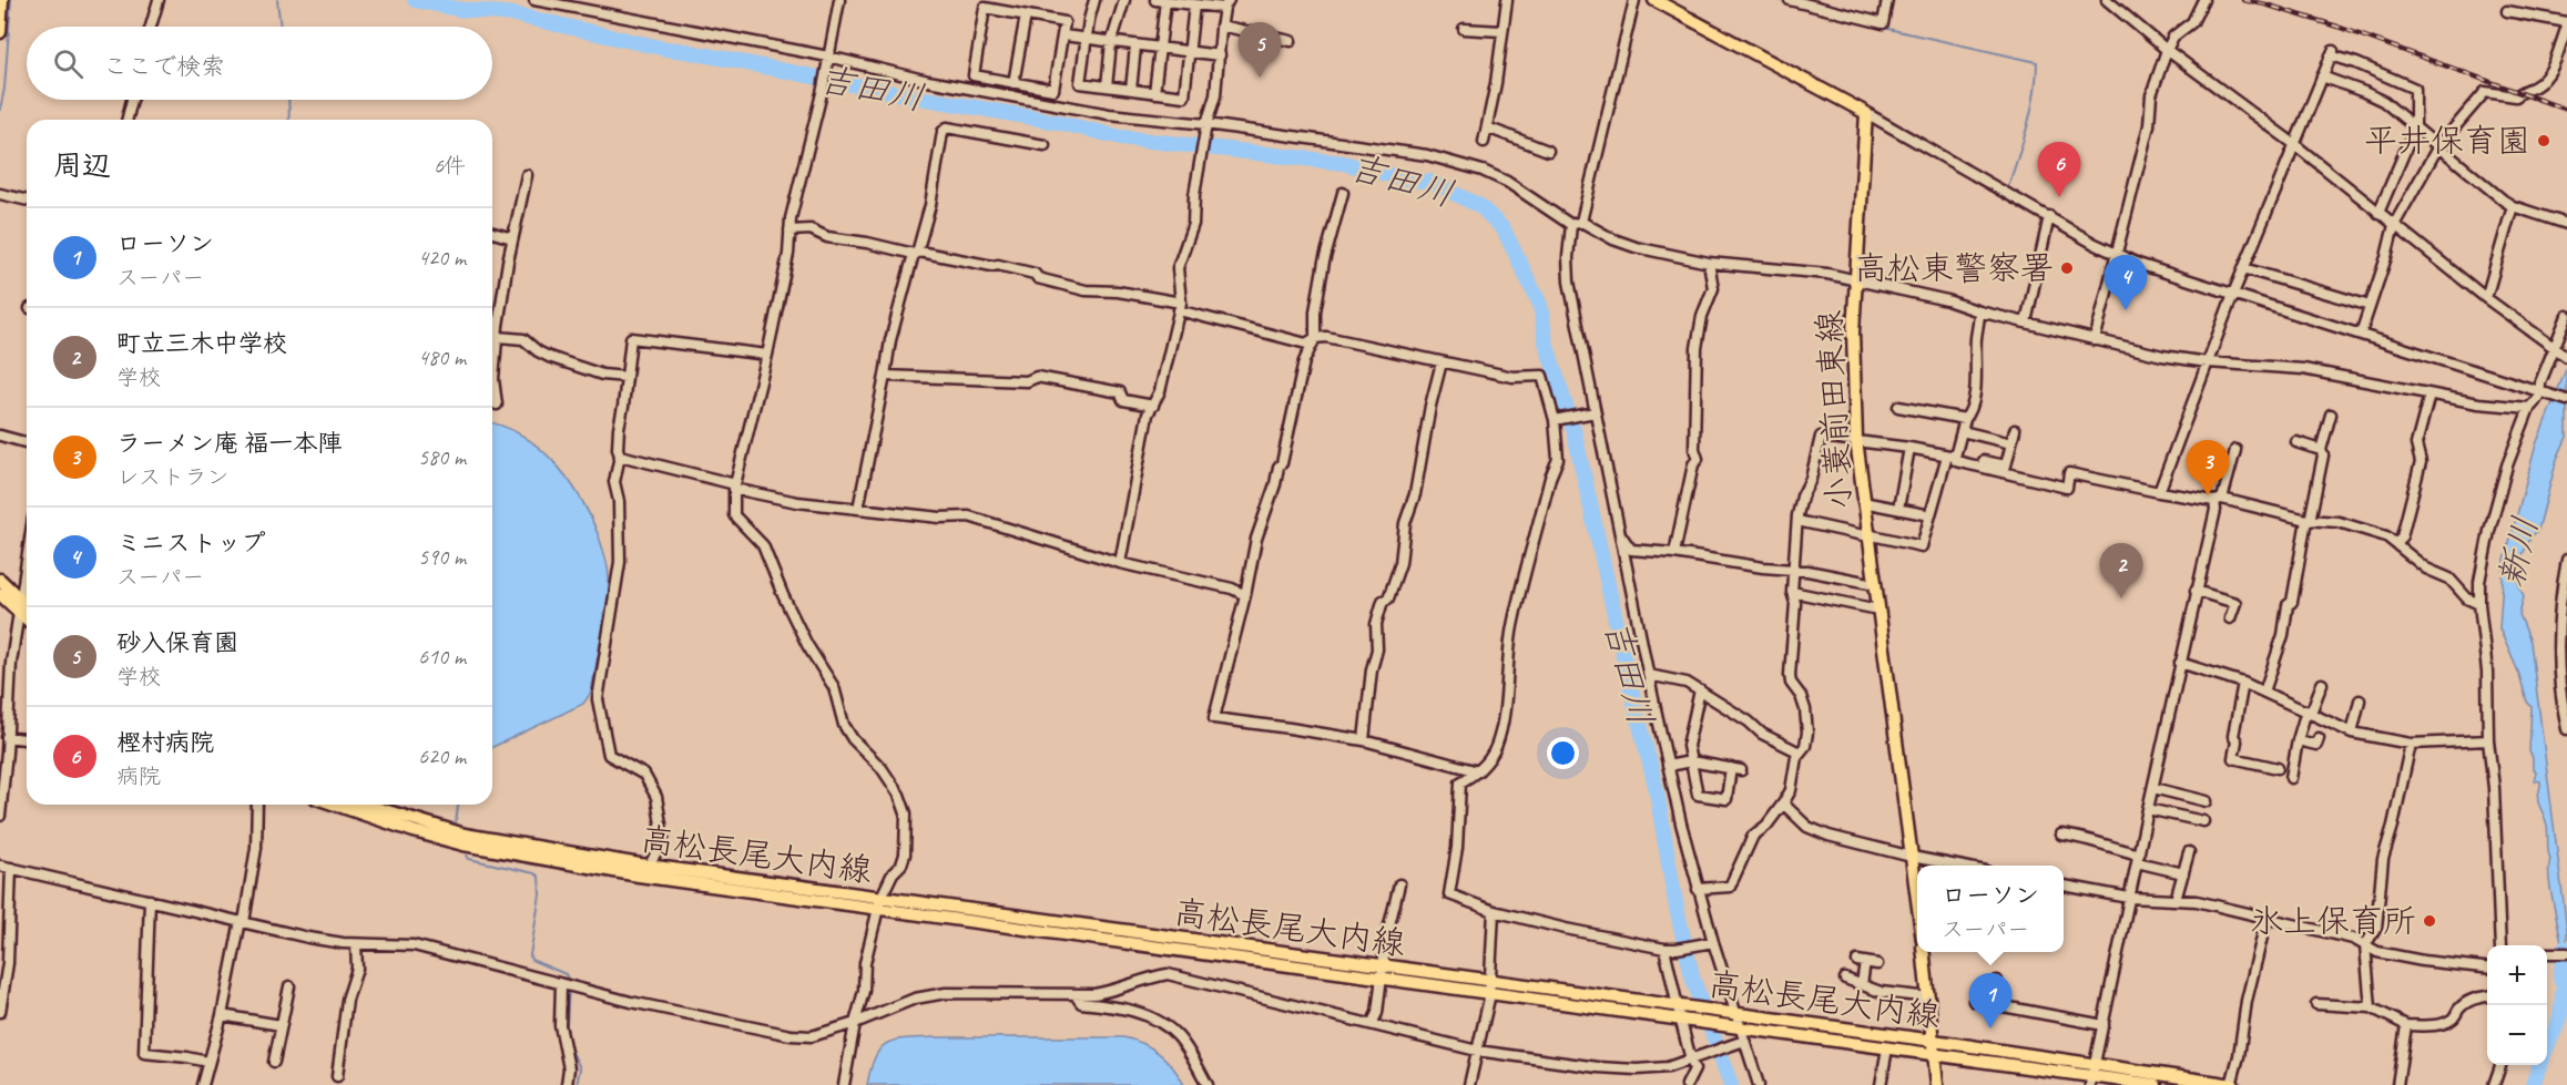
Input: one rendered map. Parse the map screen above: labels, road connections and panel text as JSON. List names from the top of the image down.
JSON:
{
  "streets": {
    "main road": ["小蓑前田東線", "高松長尾大内線"]
  },
  "water": ["吉田川", "新川"],
  "places": ["平井保育園", "高松東警察署", "氷上保育所"],
  "page": {
    "pins": [
      "5",
      "6",
      "4",
      "3",
      "2",
      "1"
    ],
    "search": "ここで検索",
    "heading": ["周辺", "6件"],
    "list": [
      {
        "mark": "1",
        "name": "ローソン",
        "note": "スーパー",
        "value": "420 m"
      },
      {
        "mark": "2",
        "name": "町立三木中学校",
        "note": "学校",
        "value": "480 m"
      },
      {
        "mark": "3",
        "name": "ラーメン庵 福一本陣",
        "note": "レストラン",
        "value": "580 m"
      },
      {
        "mark": "4",
        "name": "ミニストップ",
        "note": "スーパー",
        "value": "590 m"
      },
      {
        "mark": "5",
        "name": "砂入保育園",
        "note": "学校",
        "value": "610 m"
      },
      {
        "mark": "6",
        "name": "樫村病院",
        "note": "病院",
        "value": "620 m"
      }
    ],
    "popup": ["ローソン", "スーパー"],
    "map_buttons": ["+", "−"]
  }
}
